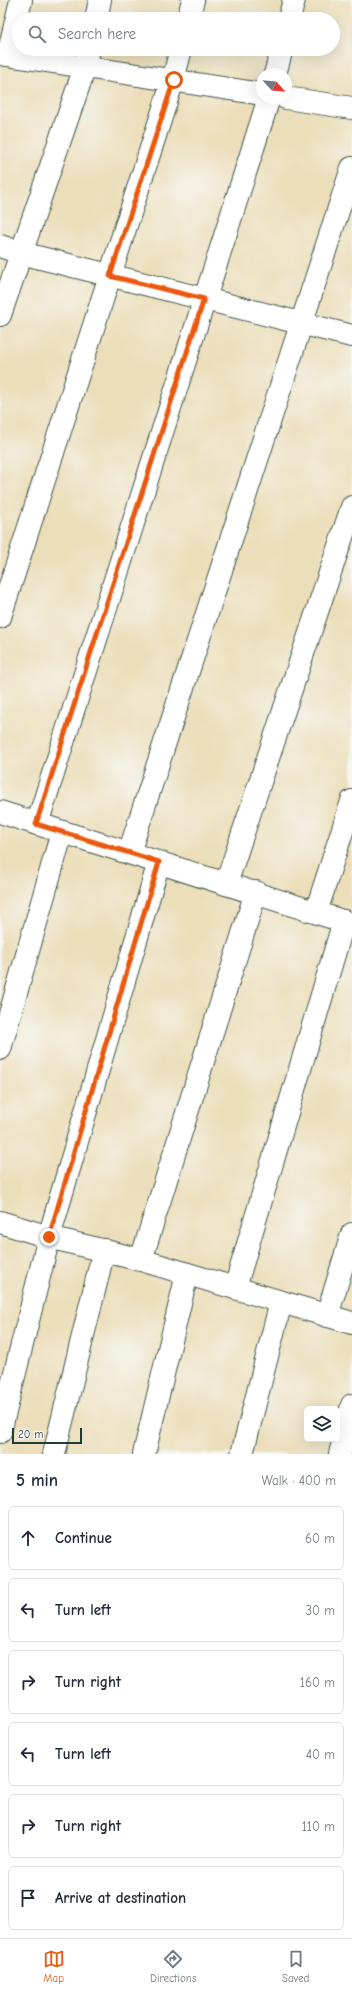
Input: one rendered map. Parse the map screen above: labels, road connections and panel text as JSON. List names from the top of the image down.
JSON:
{
  "scale_bar": "20 m",
  "north": "bottom right",
  "page": {
    "search": "Search here",
    "scale": "20 m",
    "heading": ["5 min", "Walk · 400 m"],
    "list": [
      ["Continue", "60 m"],
      ["Turn left", "30 m"],
      ["Turn right", "160 m"],
      ["Turn left", "40 m"],
      ["Turn right", "110 m"],
      "Arrive at destination"
    ],
    "nav": ["Map", "Directions", "Saved"]
  }
}
